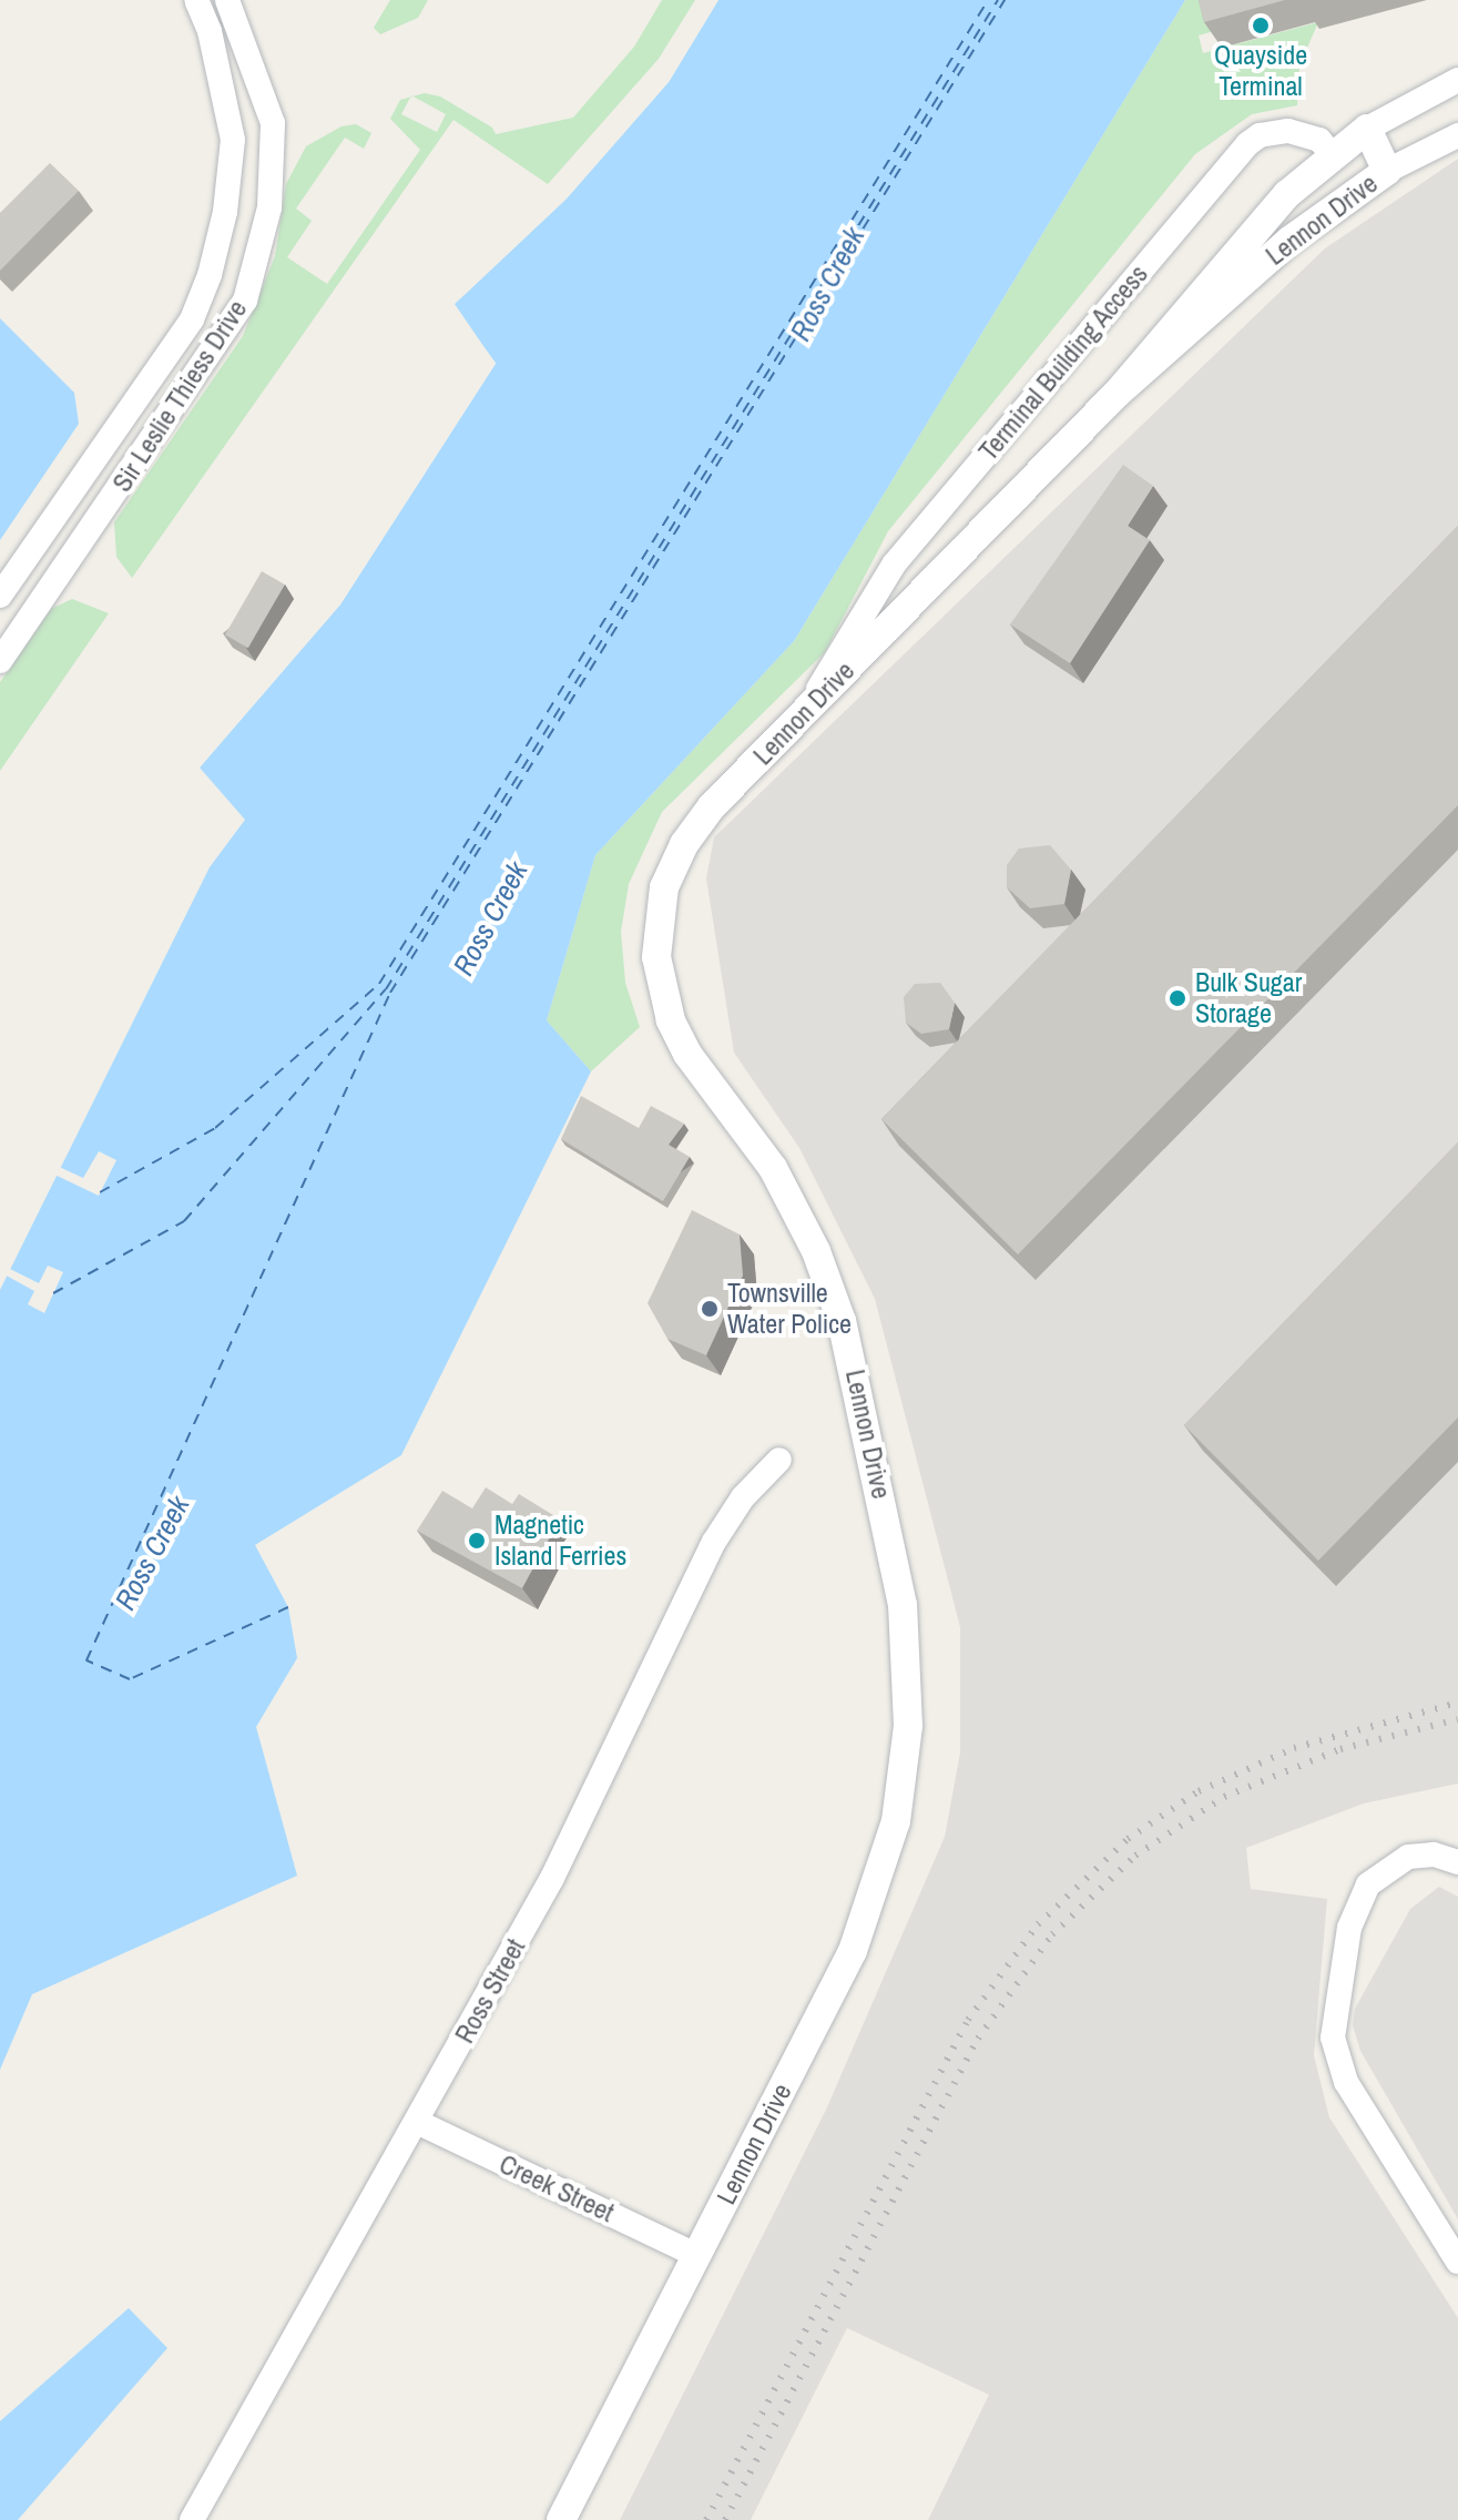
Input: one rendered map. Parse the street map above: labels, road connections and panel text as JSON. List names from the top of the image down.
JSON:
{
  "streets": {
    "street": [
      "Lennon Drive",
      "Terminal Building Access",
      "Sir Leslie Thiess Drive",
      "Ross Street",
      "Creek Street"
    ]
  },
  "crossings": [
    ["Lennon Drive", "Terminal Building Access"],
    ["Lennon Drive", "Creek Street"],
    ["Ross Street", "Creek Street"]
  ],
  "water": ["Ross Creek"],
  "places": [
    "Quayside Terminal",
    "Bulk Sugar Storage",
    "Townsville Water Police",
    "Magnetic Island Ferries"
  ]
}
